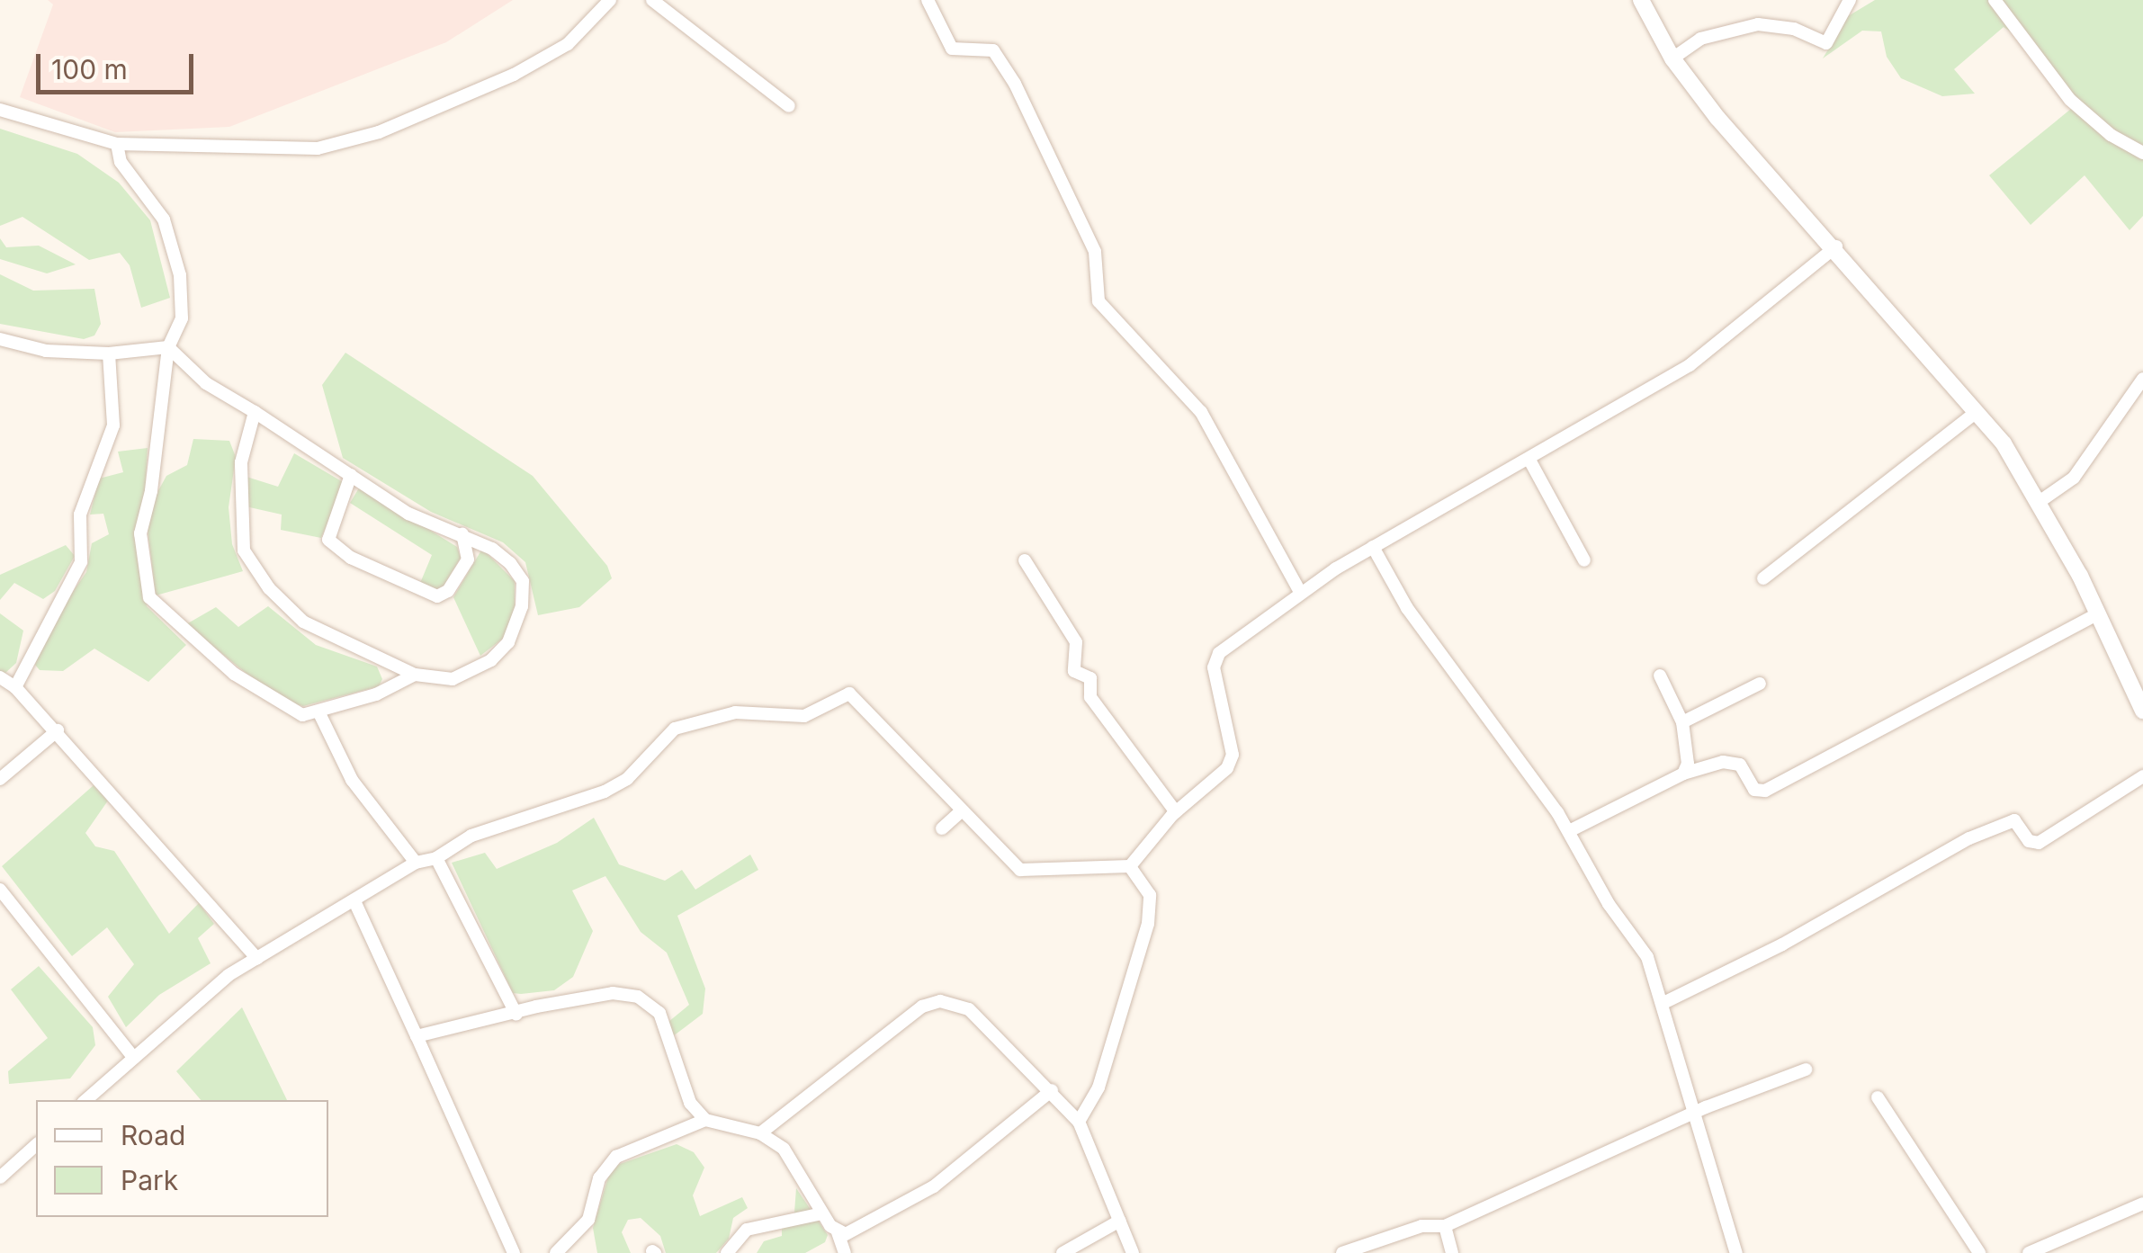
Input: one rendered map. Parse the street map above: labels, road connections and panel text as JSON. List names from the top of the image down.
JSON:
{
  "legend": ["Road", "Park"],
  "scale_bar": "100 m"
}
